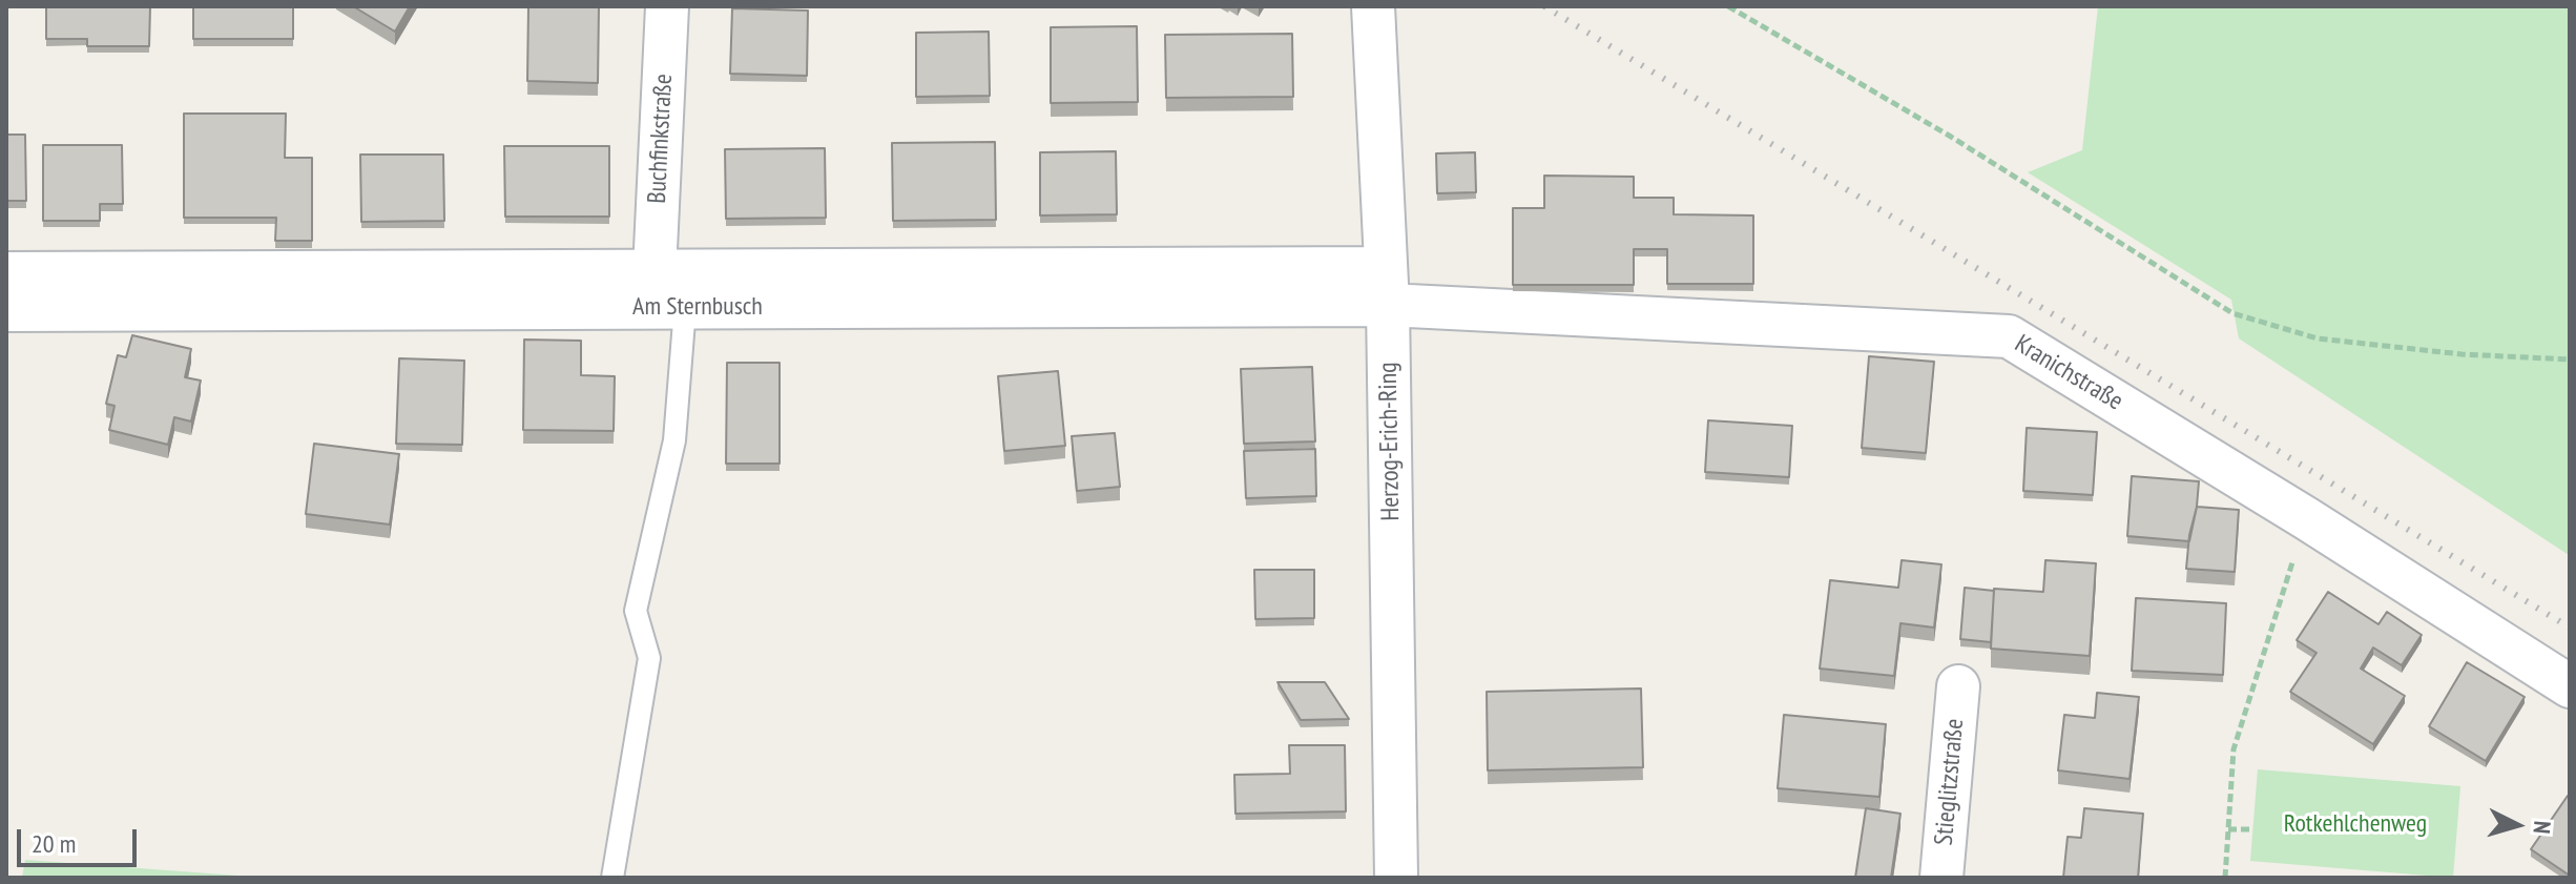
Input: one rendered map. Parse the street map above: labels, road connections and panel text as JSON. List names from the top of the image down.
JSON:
{
  "streets": {
    "street": [
      "Buchfinkstraße",
      "Am Sternbusch",
      "Kranichstraße",
      "Herzog-Erich-Ring",
      "Stieglitzstraße"
    ]
  },
  "crossings": [
    ["Buchfinkstraße", "Am Sternbusch"],
    ["Am Sternbusch", "Kranichstraße"],
    ["Am Sternbusch", "Herzog-Erich-Ring"],
    ["Kranichstraße", "Herzog-Erich-Ring"]
  ],
  "parks": ["Rotkehlchenweg"],
  "scale_bar": "20 m",
  "north": "right"
}
